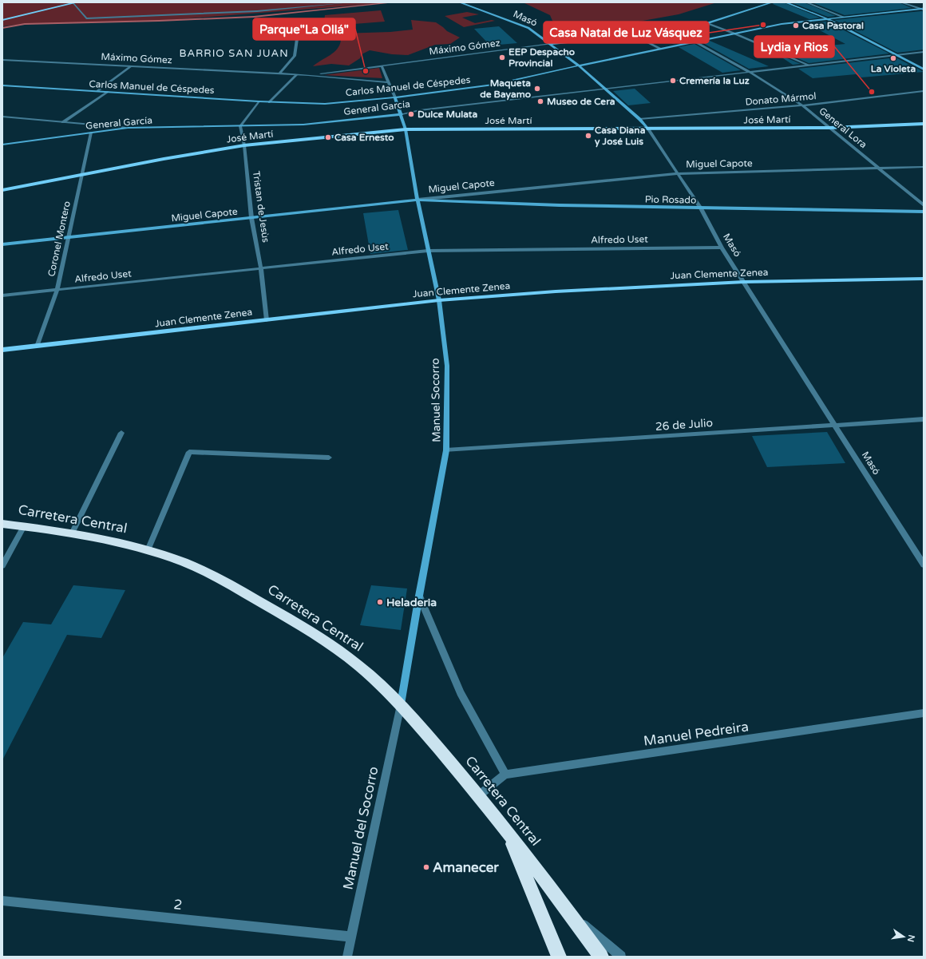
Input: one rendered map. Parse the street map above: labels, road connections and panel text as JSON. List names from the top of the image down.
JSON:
{
  "streets": {
    "highway": ["Carretera Central"],
    "main road": ["José Martí", "Juan Clemente Zenea"],
    "street": [
      "Masó",
      "Máximo Gómez",
      "Carlos Manuel de Céspedes",
      "Donato Mármol",
      "General García",
      "General Lora",
      "Miguel Capote",
      "Pio Rosado",
      "Tristan de Jesùs",
      "Coronel Montero",
      "Alfredo Uset",
      "Manuel Socorro",
      "26 de Julio",
      "Manuel Pedreira",
      "Manuel del Socorro",
      "2"
    ]
  },
  "crossings": [
    ["Masó", "Máximo Gómez"],
    ["Masó", "Carlos Manuel de Céspedes"],
    ["Masó", "Donato Mármol"],
    ["Masó", "General García"],
    ["Masó", "José Martí"],
    ["Masó", "Miguel Capote"],
    ["Masó", "Pio Rosado"],
    ["Masó", "Alfredo Uset"],
    ["Masó", "Juan Clemente Zenea"],
    ["Masó", "26 de Julio"],
    ["Carlos Manuel de Céspedes", "General Lora"],
    ["Carlos Manuel de Céspedes", "Manuel Socorro"],
    ["Donato Mármol", "General Lora"],
    ["General García", "General Lora"],
    ["General García", "Tristan de Jesùs"],
    ["General García", "Coronel Montero"],
    ["General García", "Manuel Socorro"],
    ["José Martí", "General Lora"],
    ["José Martí", "Tristan de Jesùs"],
    ["José Martí", "Coronel Montero"],
    ["José Martí", "Manuel Socorro"],
    ["General Lora", "Miguel Capote"],
    ["Miguel Capote", "Pio Rosado"],
    ["Miguel Capote", "Tristan de Jesùs"],
    ["Miguel Capote", "Coronel Montero"],
    ["Miguel Capote", "Manuel Socorro"],
    ["Pio Rosado", "Manuel Socorro"],
    ["Tristan de Jesùs", "Alfredo Uset"],
    ["Tristan de Jesùs", "Juan Clemente Zenea"],
    ["Coronel Montero", "Alfredo Uset"],
    ["Coronel Montero", "Juan Clemente Zenea"],
    ["Alfredo Uset", "Manuel Socorro"],
    ["Juan Clemente Zenea", "Manuel Socorro"],
    ["Manuel Socorro", "26 de Julio"],
    ["Manuel Socorro", "Carretera Central"],
    ["Manuel Socorro", "Manuel del Socorro"],
    ["Carretera Central", "Manuel Pedreira"],
    ["Carretera Central", "Manuel del Socorro"],
    ["Manuel del Socorro", "2"]
  ],
  "districts": ["BARRIO SAN JUAN"],
  "places": [
    "Casa Natal de Luz Vásquez",
    "Casa Pastoral",
    "EEP Despacho Provincial",
    "La Violeta",
    "Parque\"La Ollá\"",
    "Cremería la Luz",
    "Maqueta de Bayamo",
    "Lydia y Rios",
    "Museo de Cera",
    "Dulce Mulata",
    "Casa Diana y José Luis",
    "Casa Ernesto",
    "Heladeria",
    "Amanecer"
  ],
  "north": "right"
}
